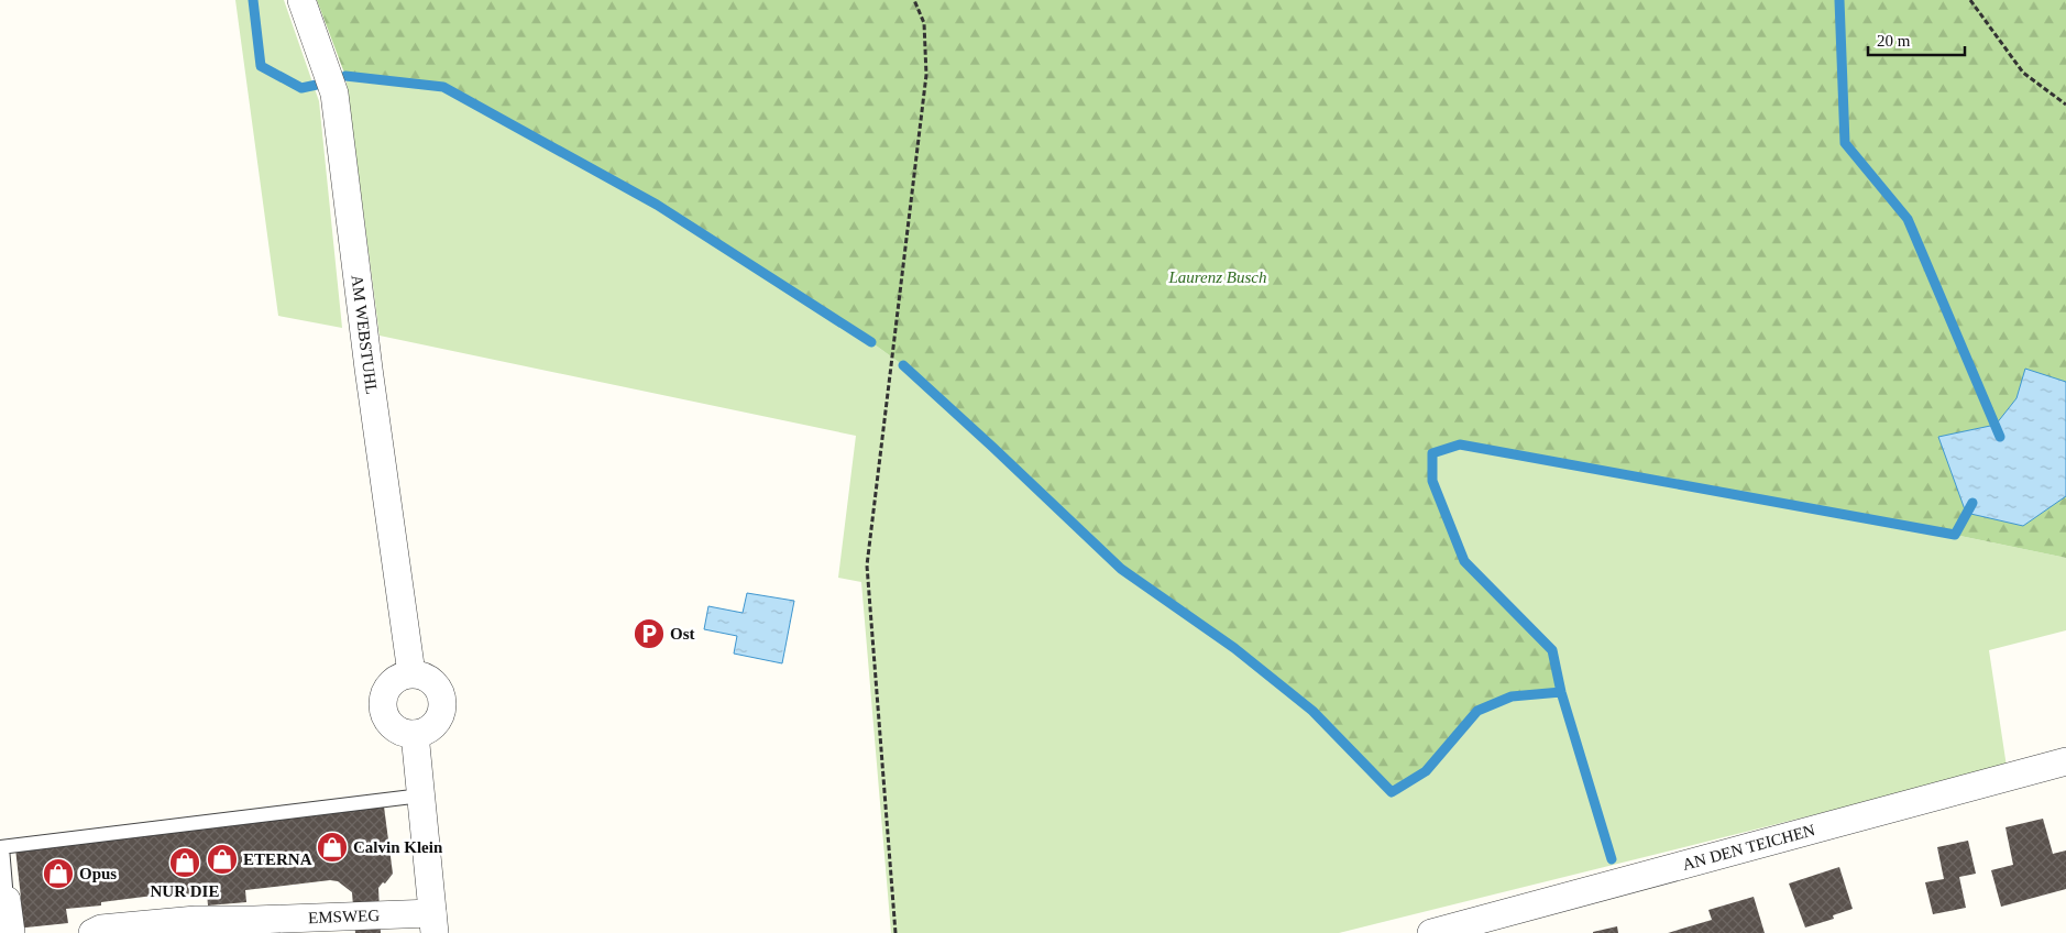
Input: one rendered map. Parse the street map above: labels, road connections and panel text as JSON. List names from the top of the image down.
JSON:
{
  "streets": {
    "street": ["AM WEBSTUHL", "AN DEN TEICHEN", "EMSWEG"]
  },
  "parks": ["Laurenz Busch"],
  "places": {
    "parking": ["Ost"],
    "shop": [
      "Calvin Klein",
      "ETERNA",
      "NUR DIE",
      "Opus"
    ]
  },
  "scale_bar": "20 m"
}
